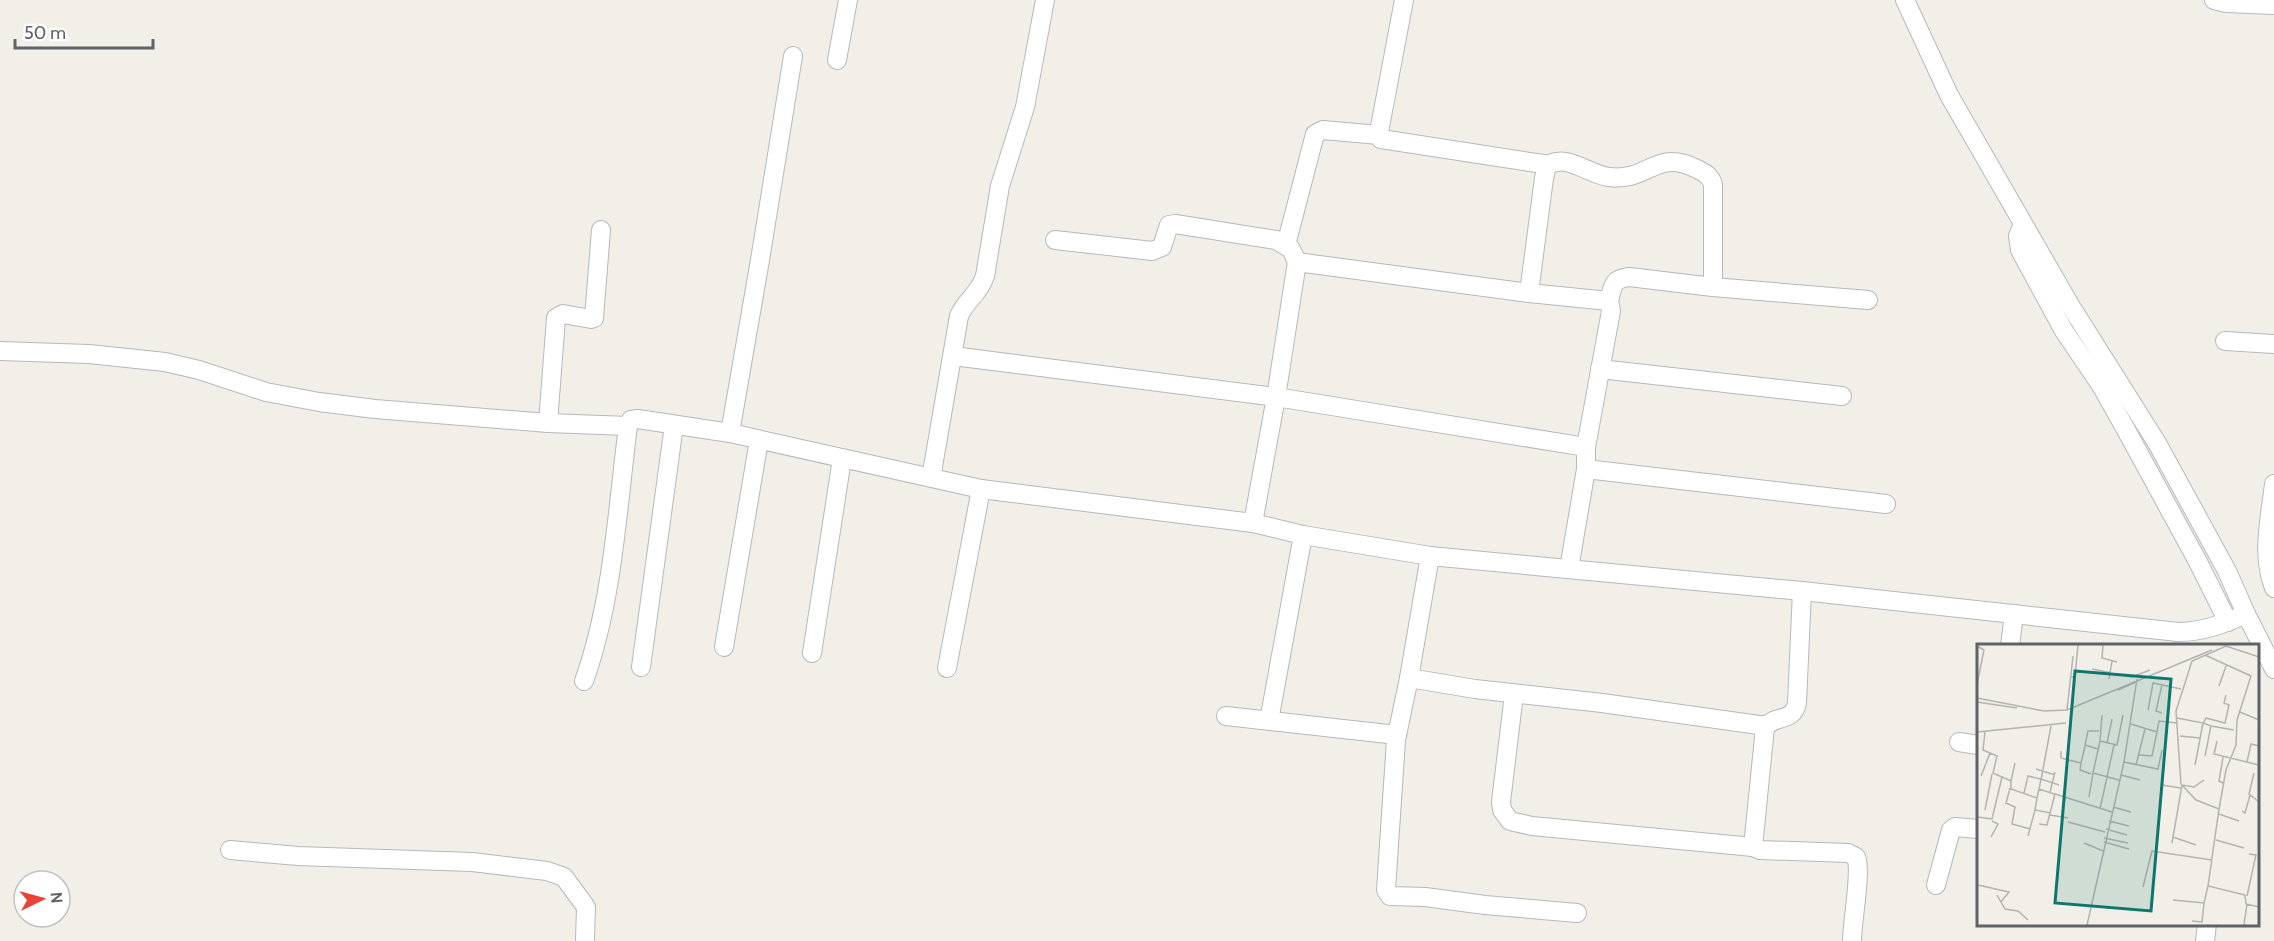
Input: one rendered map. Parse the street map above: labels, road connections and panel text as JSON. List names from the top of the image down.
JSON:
{
  "scale_bar": "50 m",
  "north": "right"
}
